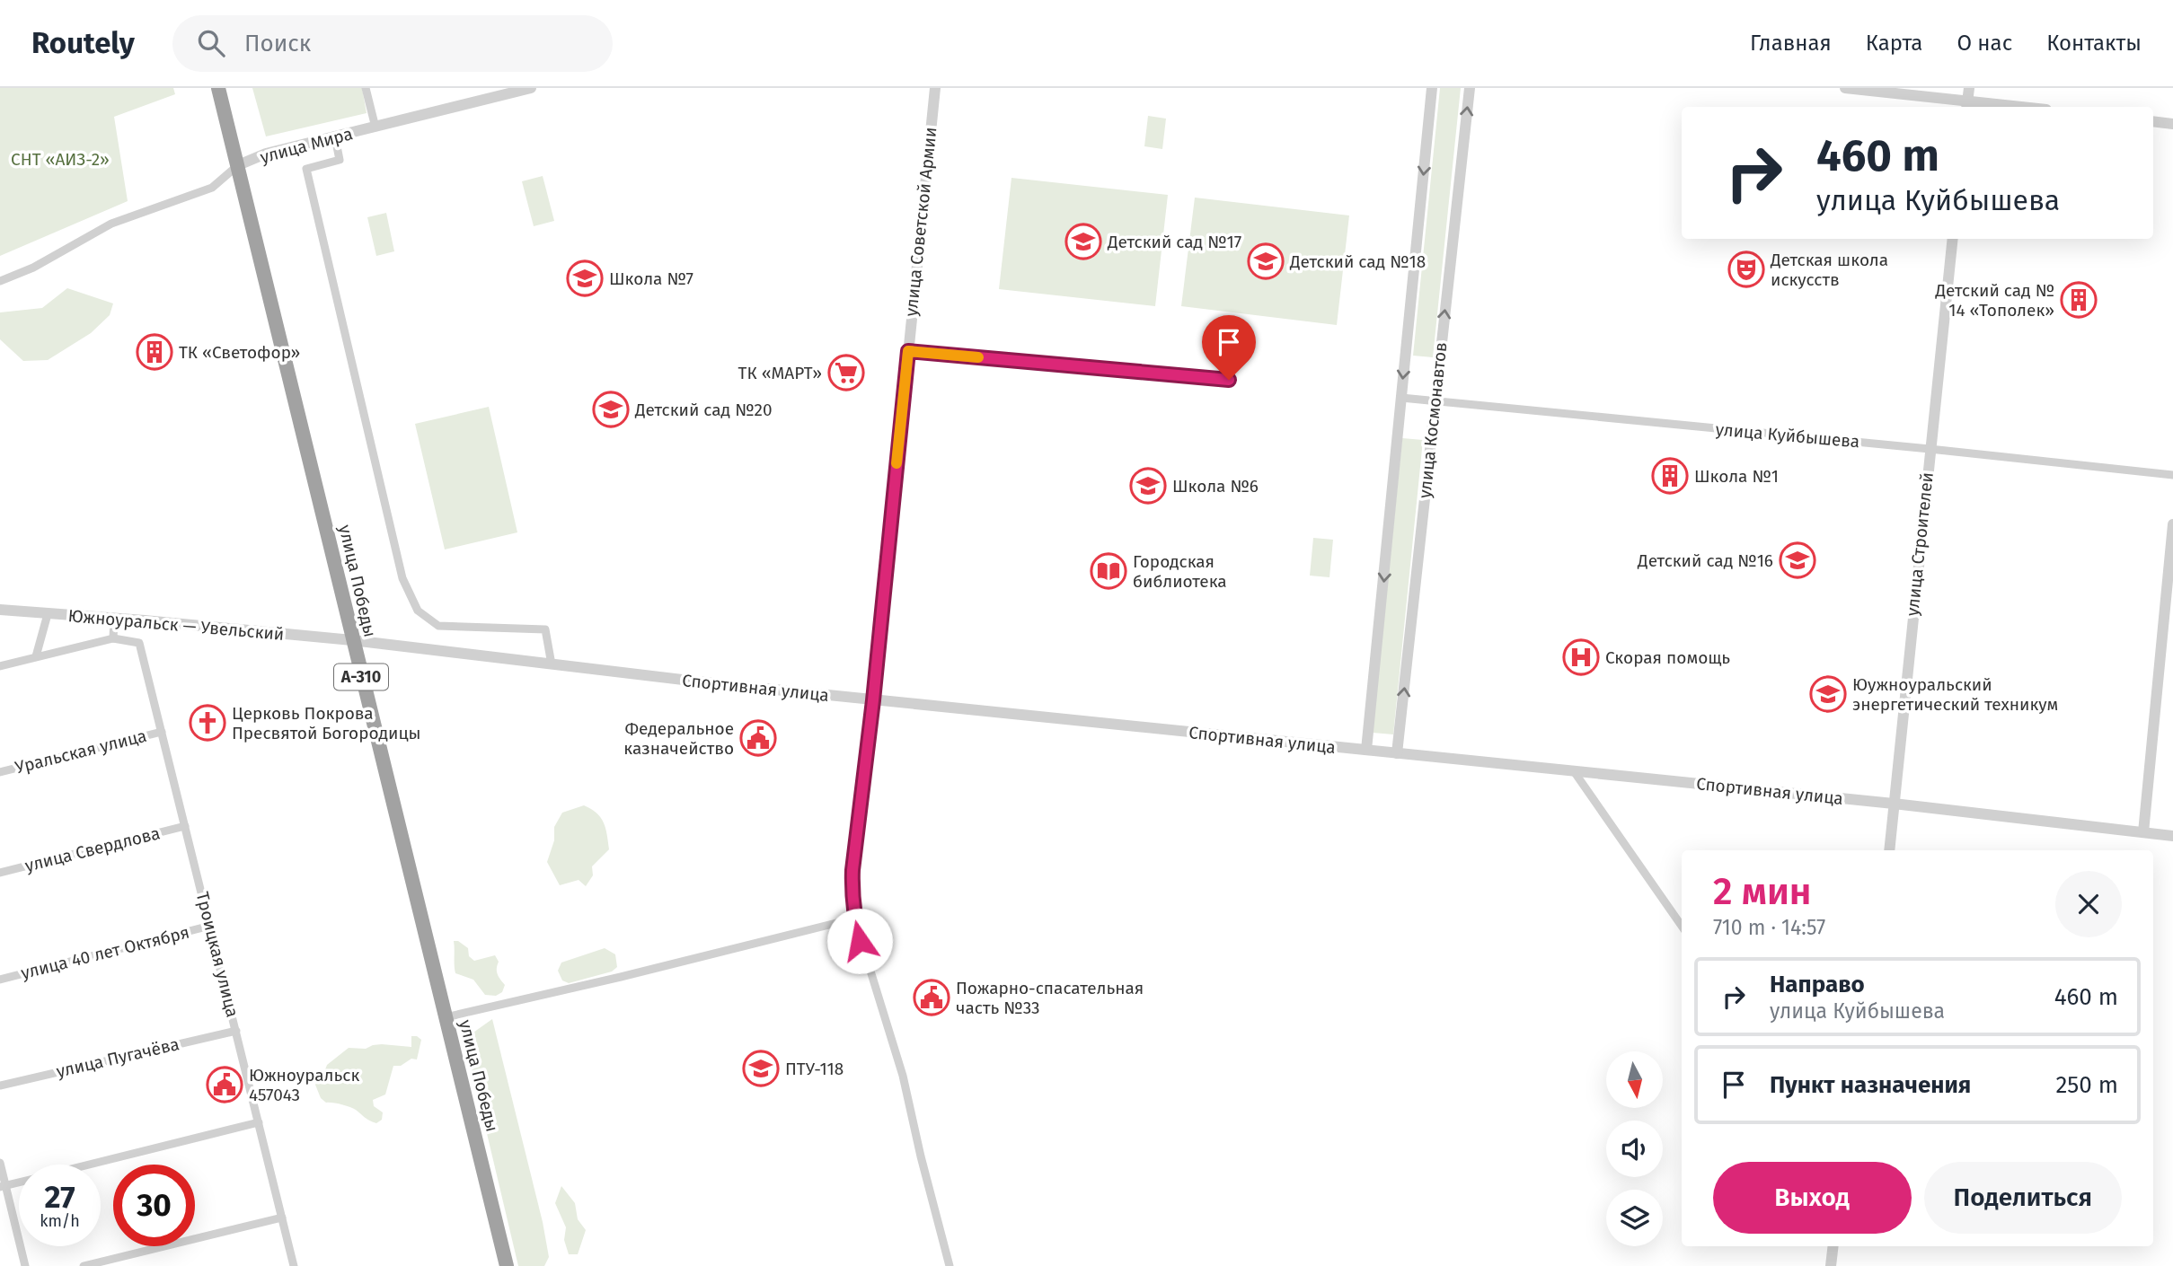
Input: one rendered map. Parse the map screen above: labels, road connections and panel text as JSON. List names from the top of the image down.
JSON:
{
  "streets": {
    "highway": ["улица Победы", "А-310"],
    "street": [
      "улица Мира",
      "улица Советской Армии",
      "улица Космонавтов",
      "улица Куйбышева",
      "улица Строителей",
      "Южноуральск — Увельский",
      "Спортивная улица",
      "Уральская улица",
      "улица Свердлова",
      "улица 40 лет Октября",
      "Троицкая улица",
      "улица Пугачёва"
    ]
  },
  "crossings": [
    ["улица Мира", "улица Победы"],
    ["улица Советской Армии", "Спортивная улица"],
    ["улица Космонавтов", "улица Куйбышева"],
    ["улица Космонавтов", "Спортивная улица"],
    ["улица Куйбышева", "улица Строителей"],
    ["улица Строителей", "Спортивная улица"],
    ["улица Победы", "Южноуральск — Увельский"],
    ["улица Победы", "Спортивная улица"],
    ["Южноуральск — Увельский", "Спортивная улица"],
    ["Уральская улица", "Троицкая улица"],
    ["улица Свердлова", "Троицкая улица"],
    ["улица 40 лет Октября", "Троицкая улица"],
    ["Троицкая улица", "улица Пугачёва"]
  ],
  "parks": ["СНТ «АИЗ-2»"],
  "places": {
    "school or university": [
      "Детский сад №17",
      "Детский сад №18",
      "Школа №7",
      "Детский сад №20",
      "Школа №6",
      "Детский сад №16",
      "Юужноуральский энергетический техникум",
      "ПТУ-118"
    ],
    "theatre": ["Детская школа искусств"],
    "building": ["Детский сад № 14 «Тополек»", "ТК «Светофор»", "Школа №1"],
    "supermarket": ["ТК «МАРТ»"],
    "library": ["Городская библиотека"],
    "hospital": ["Скорая помощь"],
    "church": ["Церковь Покрова Пресвятой Богородицы"],
    "public building": ["Федеральное казначейство", "Пожарно-спасательная часть №33", "Южноуральск 457043"]
  },
  "north": "bottom",
  "page": {
    "header": "Routely",
    "search": "Поиск",
    "nav": [
      "Главная",
      "Карта",
      "О нас",
      "Контакты"
    ],
    "turn": ["460 m", "улица Куйбышева"],
    "heading": ["2 мин", "710 m · 14:57"],
    "list": [
      {
        "name": "Направо",
        "note": "улица Куйбышева",
        "value": "460 m"
      },
      {
        "name": "Пункт назначения",
        "value": "250 m"
      }
    ],
    "buttons": ["Выход", "Поделиться"],
    "speed": "27 km/h",
    "limit": "30"
  }
}
